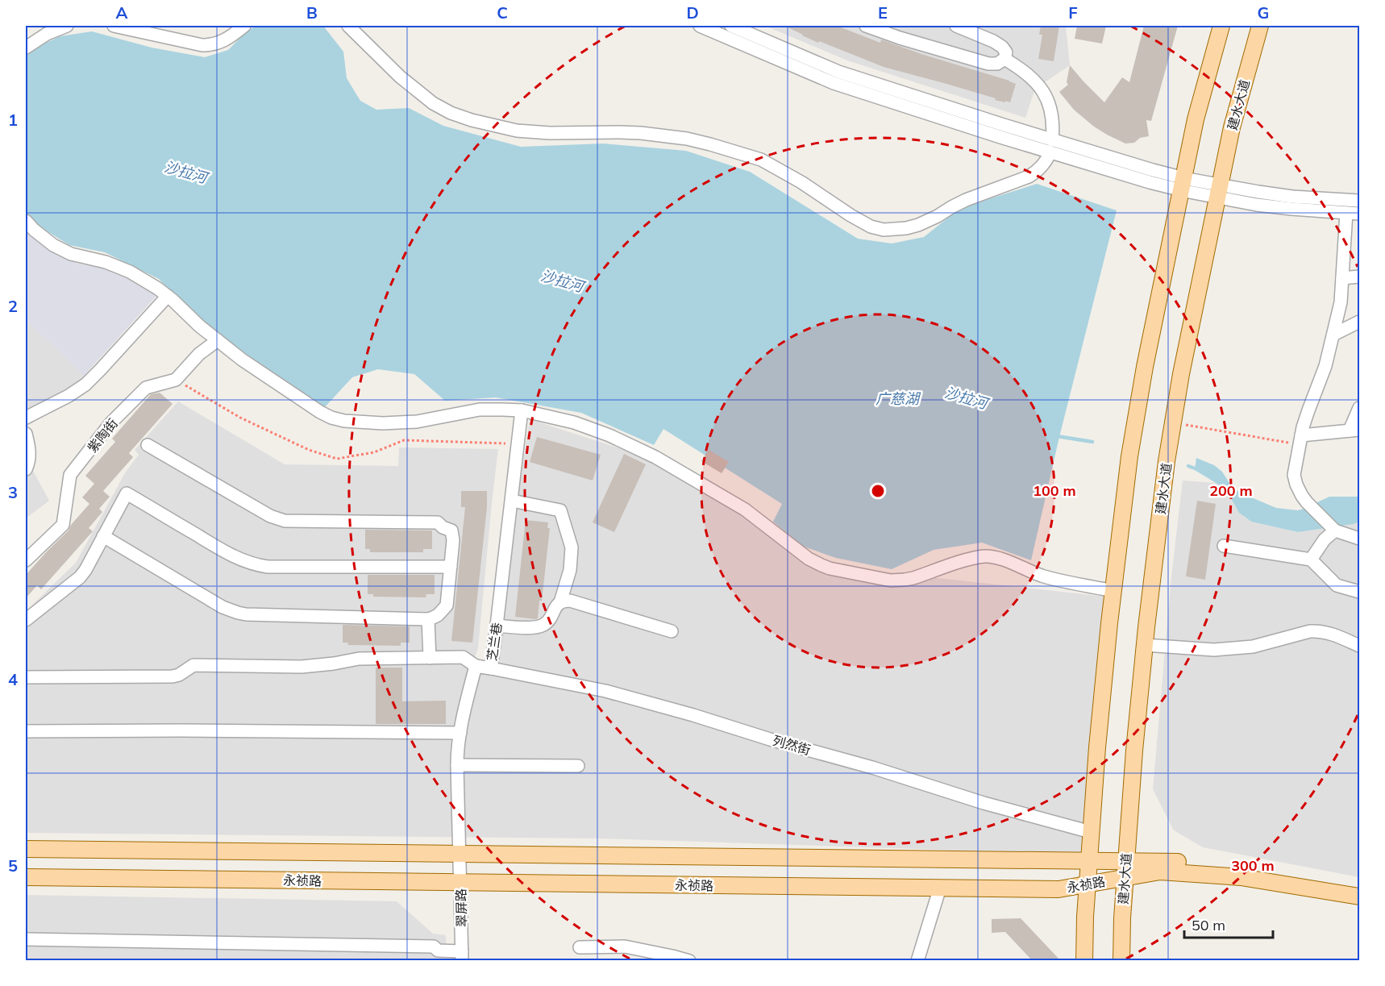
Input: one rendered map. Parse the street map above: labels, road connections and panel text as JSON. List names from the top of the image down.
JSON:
{
  "streets": {
    "main road": ["建水大道", "永祯路"],
    "street": [
      "紫陶街",
      "芝兰巷",
      "列然街",
      "翠屏路"
    ]
  },
  "crossings": [
    ["建水大道", "永祯路"],
    ["芝兰巷", "列然街"],
    ["芝兰巷", "永祯路"],
    ["芝兰巷", "翠屏路"],
    ["永祯路", "翠屏路"]
  ],
  "water": ["沙拉河", "广慈湖"],
  "scale_bar": "50 m",
  "grid": {
    "columns": [
      "A",
      "B",
      "C",
      "D",
      "E",
      "F",
      "G"
    ],
    "rows": [
      "1",
      "2",
      "3",
      "4",
      "5"
    ]
  },
  "rings": ["100 m", "200 m", "300 m"]
}
